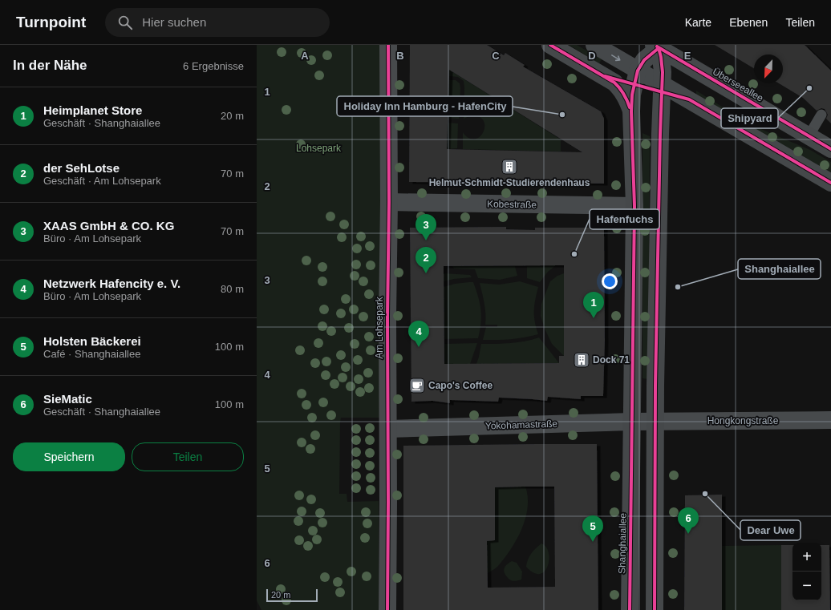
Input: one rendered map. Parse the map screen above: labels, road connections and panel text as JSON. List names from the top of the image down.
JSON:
{
  "streets": {
    "main road": ["Überseeallee", "Shanghaiallee"],
    "street": [
      "Kobestraße",
      "Am Lohsepark",
      "Hongkongstraße",
      "Yokohamastraße"
    ]
  },
  "crossings": [
    ["Überseeallee", "Shanghaiallee"],
    ["Kobestraße", "Am Lohsepark"],
    ["Kobestraße", "Shanghaiallee"],
    ["Am Lohsepark", "Yokohamastraße"],
    ["Hongkongstraße", "Yokohamastraße"],
    ["Yokohamastraße", "Shanghaiallee"]
  ],
  "parks": ["Lohsepark"],
  "places": {
    "other": [
      "Shipyard",
      "Holiday Inn Hamburg - HafenCity",
      "Hafenfuchs",
      "Shanghaiallee",
      "Dear Uwe"
    ],
    "building": ["Helmut-Schmidt-Studierendenhaus", "Dock 71"],
    "cafe": ["Capo's Coffee"]
  },
  "scale_bar": "20 m",
  "north": "bottom left",
  "page": {
    "header": "Turnpoint",
    "search": "Hier suchen",
    "nav": ["Karte", "Ebenen", "Teilen"],
    "heading": ["In der Nähe", "6 Ergebnisse"],
    "list": [
      {
        "mark": "1",
        "name": "Heimplanet Store",
        "note": "Geschäft · Shanghaiallee",
        "value": "20 m"
      },
      {
        "mark": "2",
        "name": "der SehLotse",
        "note": "Geschäft · Am Lohsepark",
        "value": "70 m"
      },
      {
        "mark": "3",
        "name": "XAAS GmbH & CO. KG",
        "note": "Büro · Am Lohsepark",
        "value": "70 m"
      },
      {
        "mark": "4",
        "name": "Netzwerk Hafencity e. V.",
        "note": "Büro · Am Lohsepark",
        "value": "80 m"
      },
      {
        "mark": "5",
        "name": "Holsten Bäckerei",
        "note": "Café · Shanghaiallee",
        "value": "100 m"
      },
      {
        "mark": "6",
        "name": "SieMatic",
        "note": "Geschäft · Shanghaiallee",
        "value": "100 m"
      }
    ],
    "pins": [
      "3",
      "2",
      "1",
      "4",
      "6",
      "5"
    ],
    "buttons": ["Speichern", "Teilen"],
    "map_buttons": ["+", "−"],
    "scale": "20 m"
  },
  "grid": {
    "columns": [
      "A",
      "B",
      "C",
      "D",
      "E"
    ],
    "rows": [
      "1",
      "2",
      "3",
      "4",
      "5",
      "6"
    ]
  }
}
